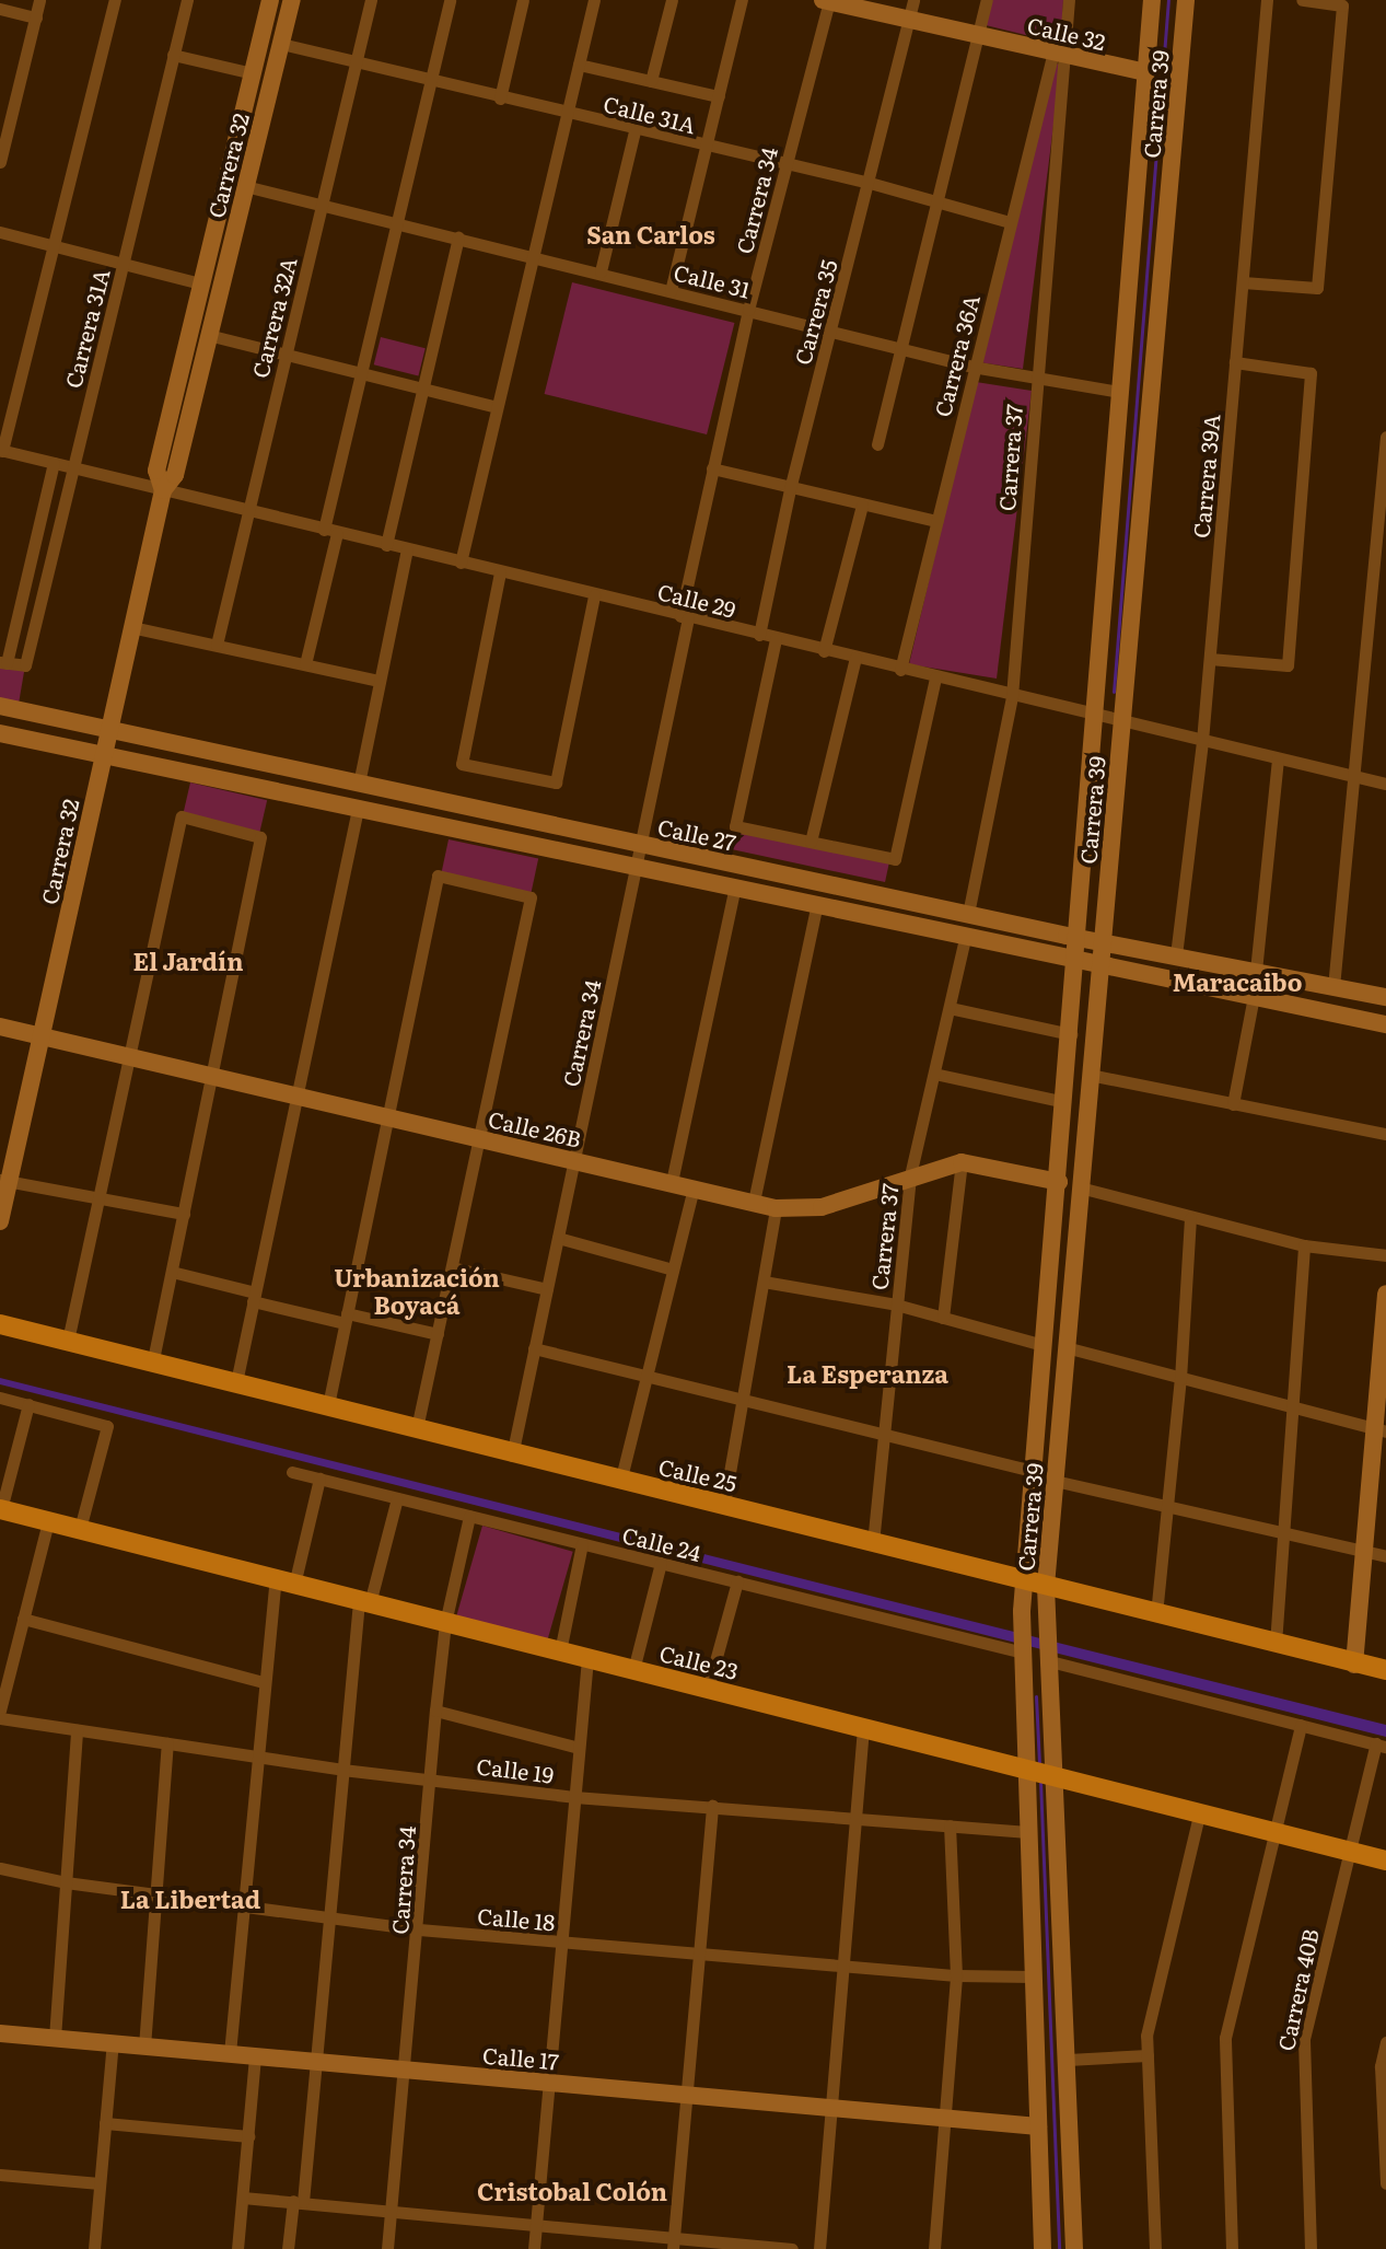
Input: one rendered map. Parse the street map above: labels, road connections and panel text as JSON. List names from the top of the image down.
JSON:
{
  "streets": {
    "main road": [
      "Calle 32",
      "Carrera 39",
      "Carrera 32",
      "Calle 27",
      "Calle 26B",
      "Calle 25",
      "Calle 23",
      "Calle 17"
    ],
    "street": [
      "Calle 31A",
      "Carrera 34",
      "Calle 31",
      "Carrera 35",
      "Carrera 32A",
      "Carrera 31A",
      "Carrera 36A",
      "Carrera 37",
      "Carrera 39A",
      "Calle 29",
      "Calle 24",
      "Calle 19",
      "Calle 18",
      "Carrera 40B"
    ]
  },
  "crossings": [
    ["Calle 32", "Carrera 39"],
    ["Calle 32", "Carrera 34"],
    ["Calle 32", "Carrera 35"],
    ["Calle 32", "Carrera 36A"],
    ["Calle 32", "Carrera 37"],
    ["Carrera 39", "Calle 31"],
    ["Carrera 39", "Calle 29"],
    ["Carrera 39", "Calle 27"],
    ["Carrera 39", "Calle 26B"],
    ["Carrera 39", "Calle 25"],
    ["Carrera 39", "Calle 24"],
    ["Carrera 39", "Calle 23"],
    ["Carrera 39", "Calle 19"],
    ["Carrera 39", "Calle 18"],
    ["Carrera 39", "Calle 17"],
    ["Calle 31A", "Carrera 32"],
    ["Calle 31A", "Carrera 34"],
    ["Calle 31A", "Carrera 35"],
    ["Calle 31A", "Carrera 32A"],
    ["Calle 31A", "Carrera 36A"],
    ["Carrera 32", "Calle 31"],
    ["Carrera 32", "Calle 29"],
    ["Carrera 32", "Calle 27"],
    ["Carrera 32", "Calle 26B"],
    ["Carrera 34", "Calle 31"],
    ["Carrera 34", "Calle 29"],
    ["Carrera 34", "Calle 27"],
    ["Carrera 34", "Calle 26B"],
    ["Carrera 34", "Calle 25"],
    ["Carrera 34", "Calle 24"],
    ["Carrera 34", "Calle 23"],
    ["Carrera 34", "Calle 19"],
    ["Carrera 34", "Calle 18"],
    ["Carrera 34", "Calle 17"],
    ["Calle 31", "Carrera 35"],
    ["Calle 31", "Carrera 32A"],
    ["Calle 31", "Carrera 36A"],
    ["Calle 31", "Carrera 37"],
    ["Carrera 35", "Calle 29"],
    ["Carrera 32A", "Calle 29"],
    ["Carrera 31A", "Calle 29"],
    ["Carrera 36A", "Carrera 37"],
    ["Carrera 36A", "Calle 29"],
    ["Carrera 37", "Calle 29"],
    ["Carrera 37", "Calle 27"],
    ["Carrera 37", "Calle 26B"],
    ["Carrera 37", "Calle 25"],
    ["Carrera 39A", "Calle 29"],
    ["Carrera 39A", "Calle 27"],
    ["Calle 23", "Carrera 40B"]
  ],
  "districts": [
    "San Carlos",
    "El Jardín",
    "Maracaibo",
    "Urbanización Boyacá",
    "La Esperanza",
    "La Libertad",
    "Cristobal Colón"
  ]
}
